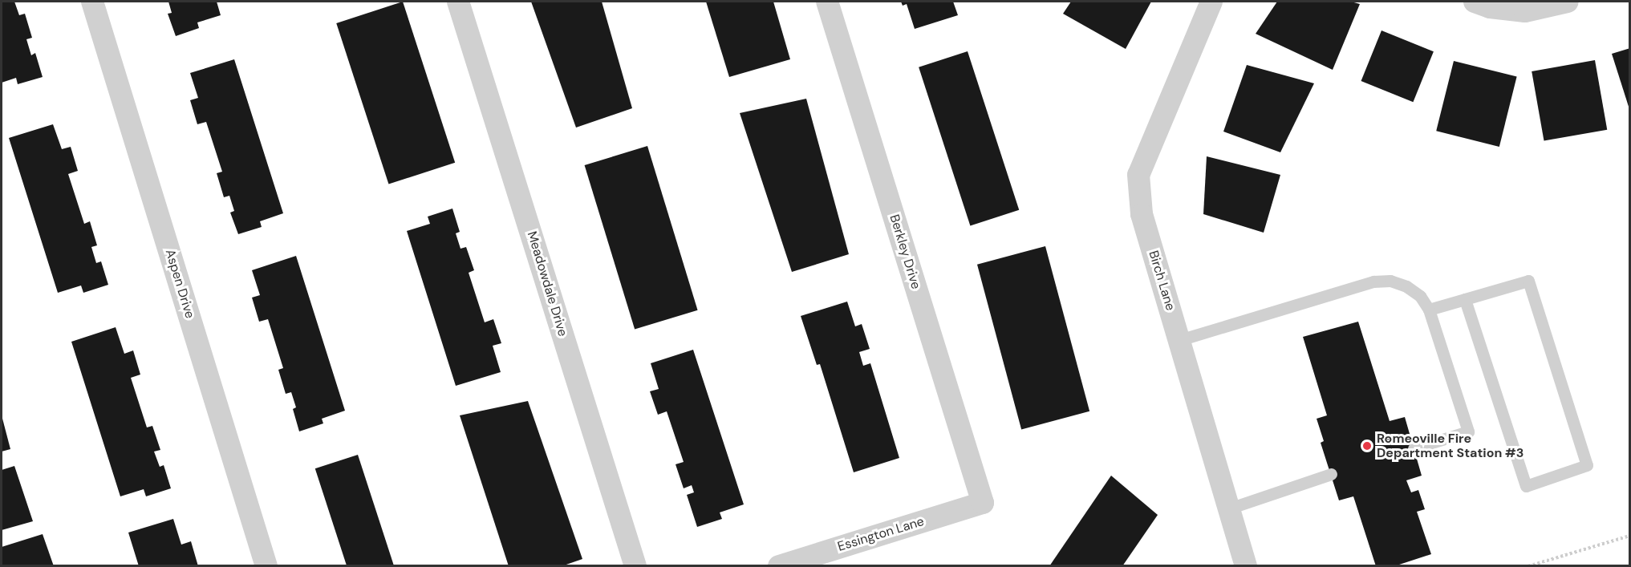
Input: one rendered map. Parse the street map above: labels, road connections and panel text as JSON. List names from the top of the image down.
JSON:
{
  "streets": {
    "street": [
      "Berkley Drive",
      "Birch Lane",
      "Aspen Drive",
      "Meadowdale Drive",
      "Essington Lane"
    ]
  },
  "crossings": [
    ["Berkley Drive", "Essington Lane"]
  ],
  "places": ["Romeoville Fire Department Station #3"]
}
